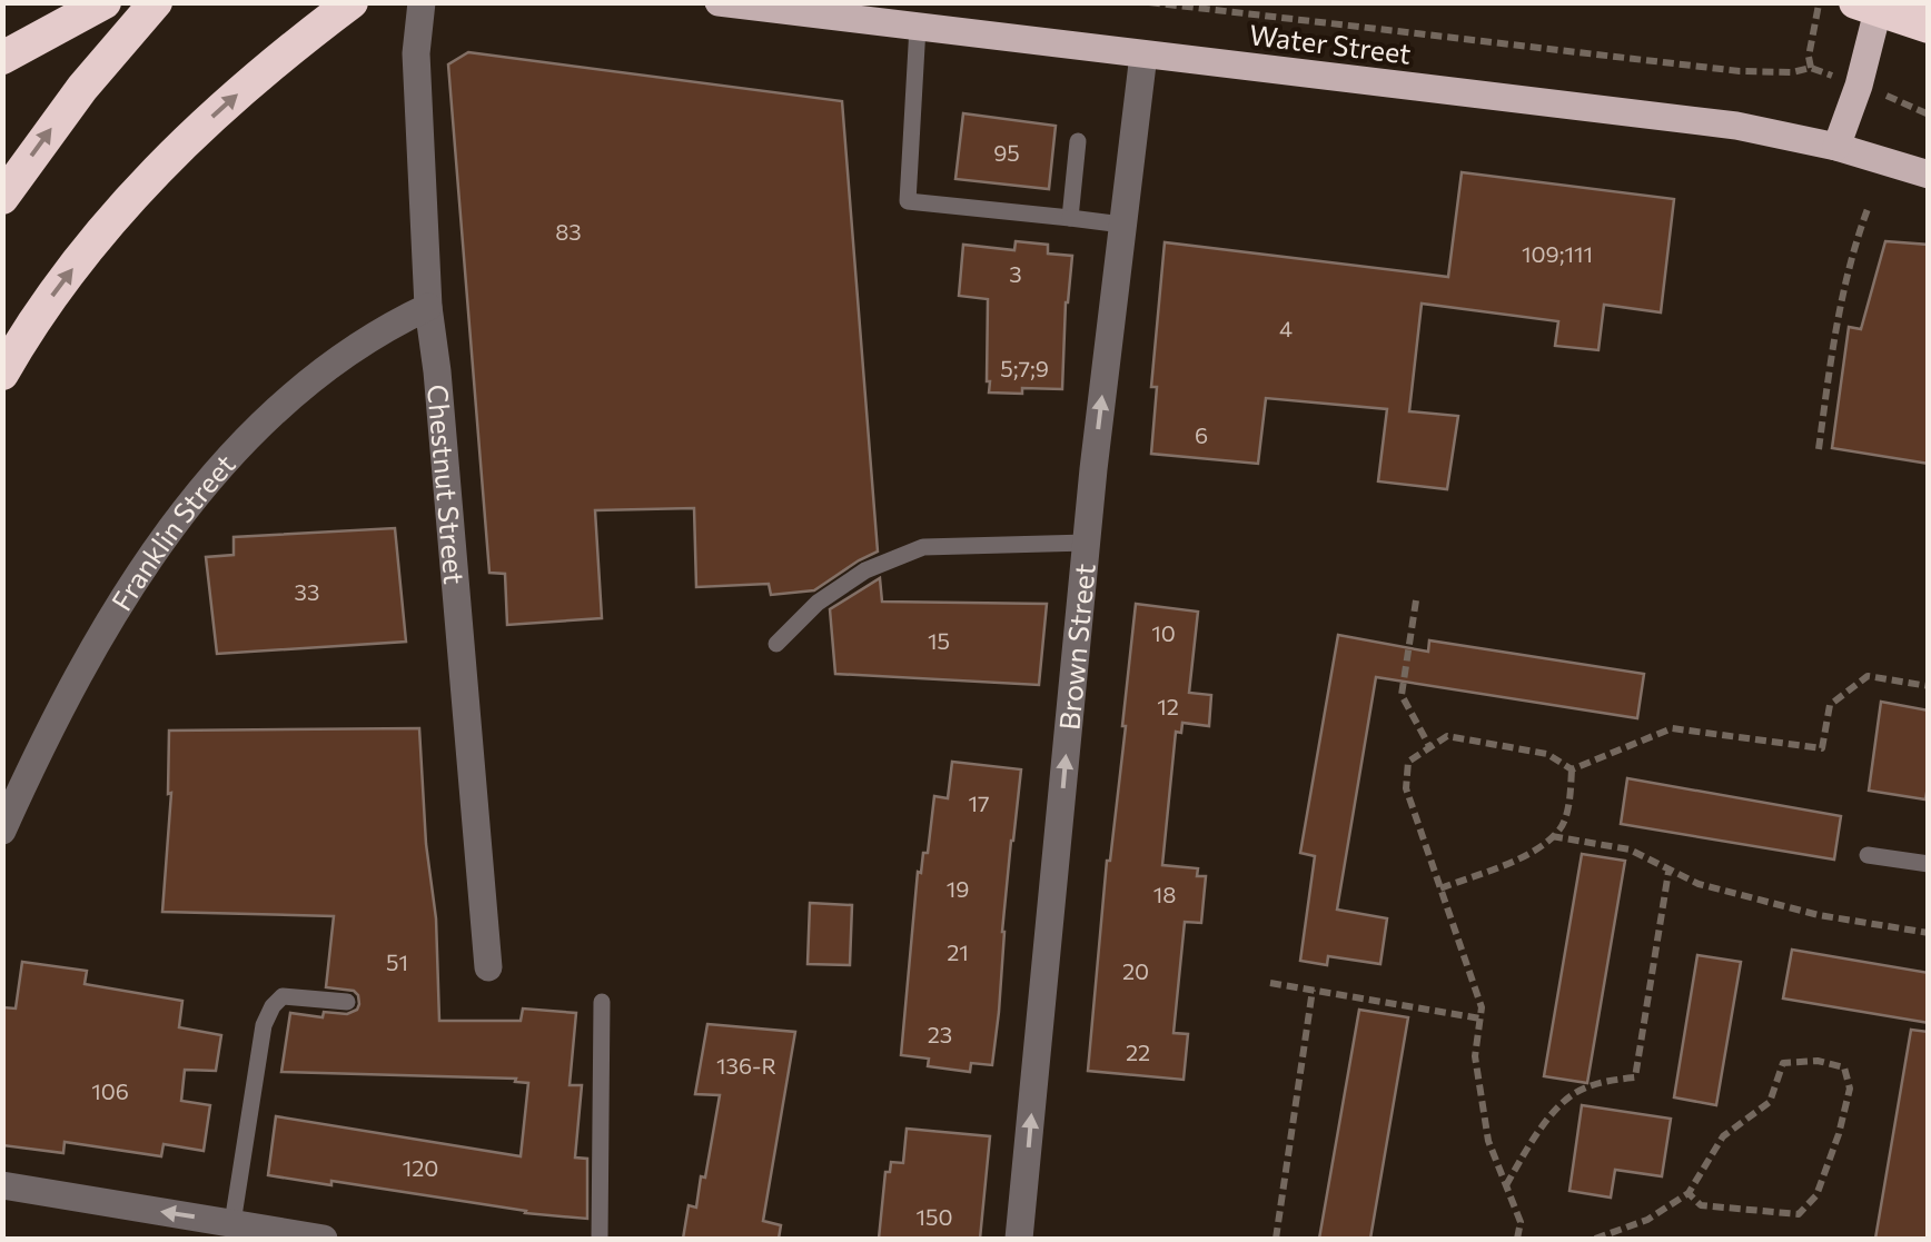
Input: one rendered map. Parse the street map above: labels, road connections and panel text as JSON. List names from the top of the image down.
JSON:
{
  "streets": {
    "main road": ["Water Street"],
    "street": ["Chestnut Street", "Franklin Street", "Brown Street"]
  },
  "crossings": [
    ["Water Street", "Brown Street"],
    ["Chestnut Street", "Franklin Street"]
  ],
  "one_way": ["Brown Street"],
  "house_numbers": [
    "95",
    "83",
    "109;111",
    "3",
    "4",
    "5;7;9",
    "6",
    "33",
    "10",
    "15",
    "12",
    "17",
    "19",
    "18",
    "21",
    "51",
    "20",
    "23",
    "22",
    "136-R",
    "106",
    "120",
    "150"
  ]
}
